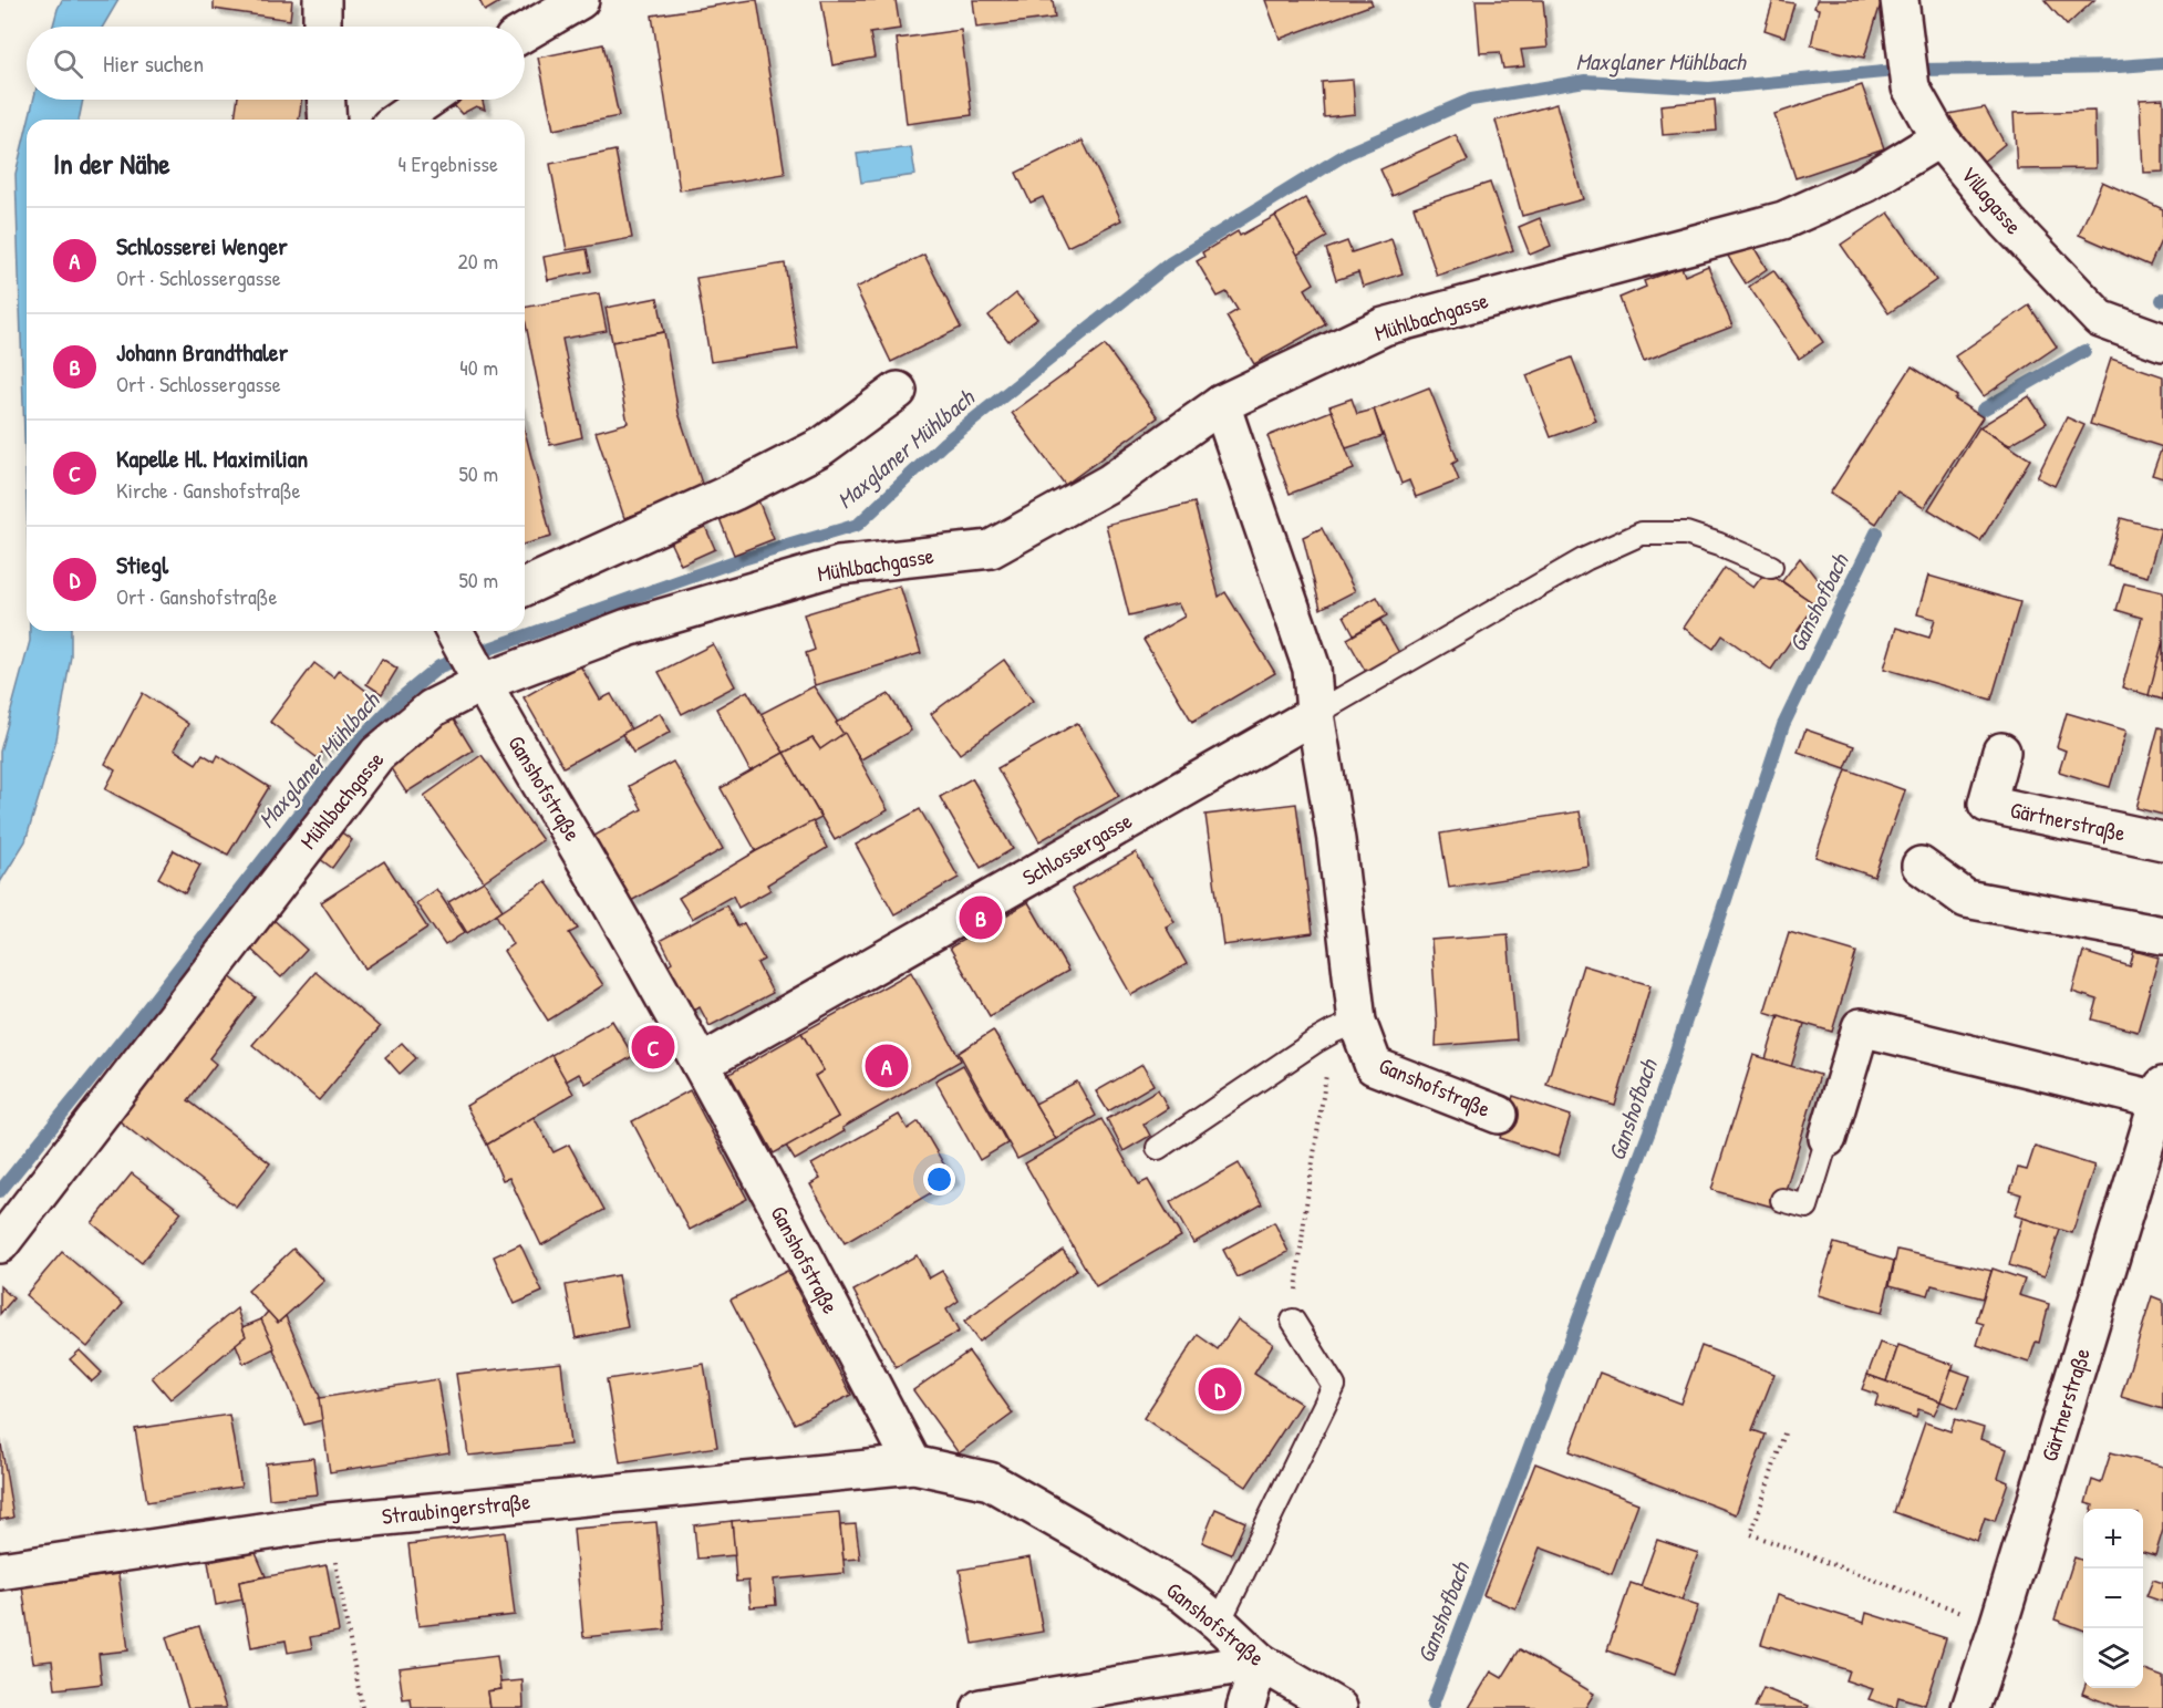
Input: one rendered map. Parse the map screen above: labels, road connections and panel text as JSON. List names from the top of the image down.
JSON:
{
  "streets": {
    "street": [
      "Villagasse",
      "Mühlbachgasse",
      "Ganshofstraße",
      "Gärtnerstraße",
      "Schlossergasse",
      "Straubingerstraße"
    ]
  },
  "crossings": [
    ["Villagasse", "Mühlbachgasse"],
    ["Mühlbachgasse", "Ganshofstraße"],
    ["Ganshofstraße", "Schlossergasse"],
    ["Ganshofstraße", "Straubingerstraße"]
  ],
  "water": ["Maxglaner Mühlbach", "Ganshofbach"],
  "page": {
    "search": "Hier suchen",
    "heading": ["In der Nähe", "4 Ergebnisse"],
    "list": [
      {
        "mark": "A",
        "name": "Schlosserei Wenger",
        "note": "Ort · Schlossergasse",
        "value": "20 m"
      },
      {
        "mark": "B",
        "name": "Johann Brandthaler",
        "note": "Ort · Schlossergasse",
        "value": "40 m"
      },
      {
        "mark": "C",
        "name": "Kapelle Hl. Maximilian",
        "note": "Kirche · Ganshofstraße",
        "value": "50 m"
      },
      {
        "mark": "D",
        "name": "Stiegl",
        "note": "Ort · Ganshofstraße",
        "value": "50 m"
      }
    ],
    "pins": [
      "B",
      "C",
      "A",
      "D"
    ],
    "map_buttons": ["+", "−"]
  }
}
